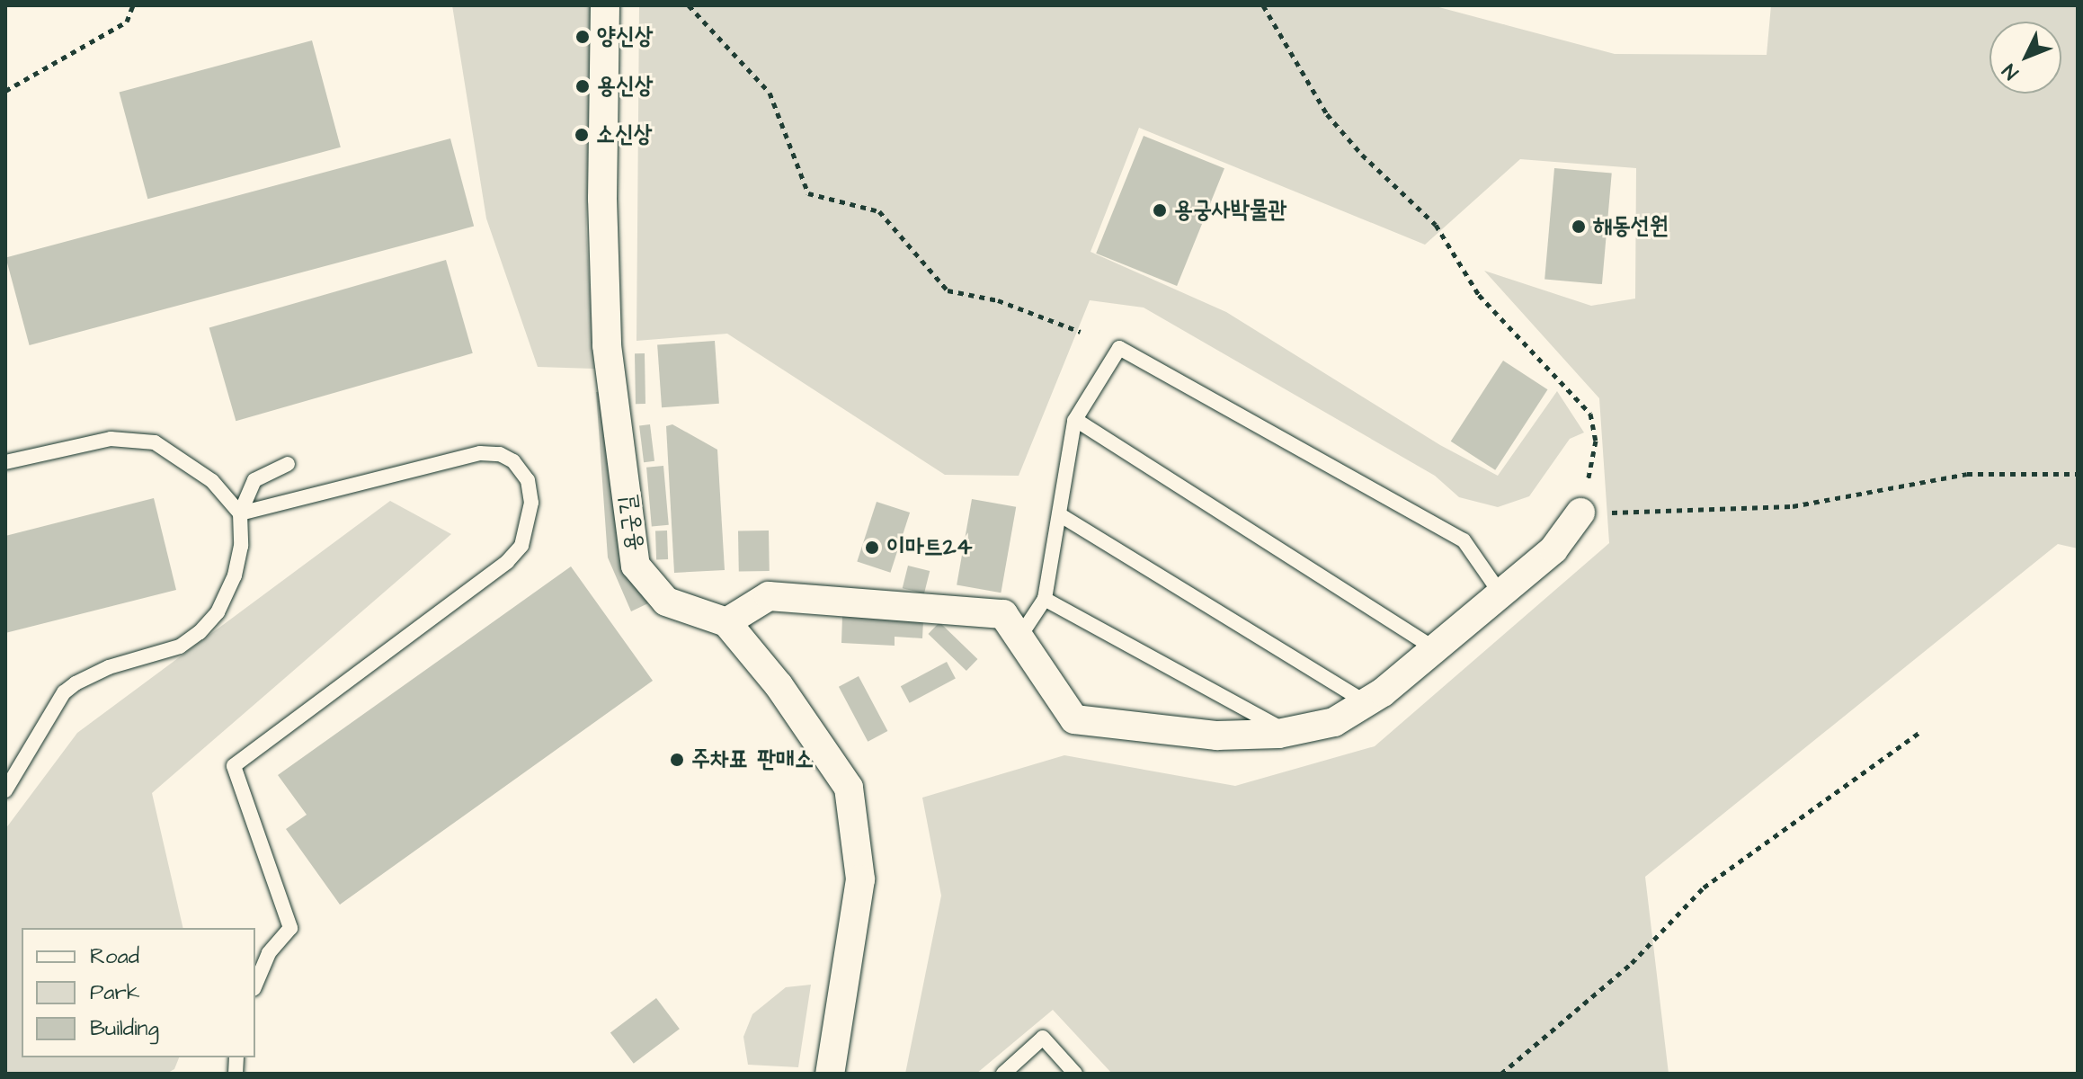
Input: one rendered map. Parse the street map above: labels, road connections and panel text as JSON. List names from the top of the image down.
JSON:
{
  "streets": {
    "street": ["용궁길"]
  },
  "places": [
    "양신상",
    "용신상",
    "소신상",
    "용궁사박물관",
    "해동선원",
    "이마트24",
    "주차표 판매소"
  ],
  "legend": ["Road", "Park", "Building"],
  "north": "bottom left"
}
